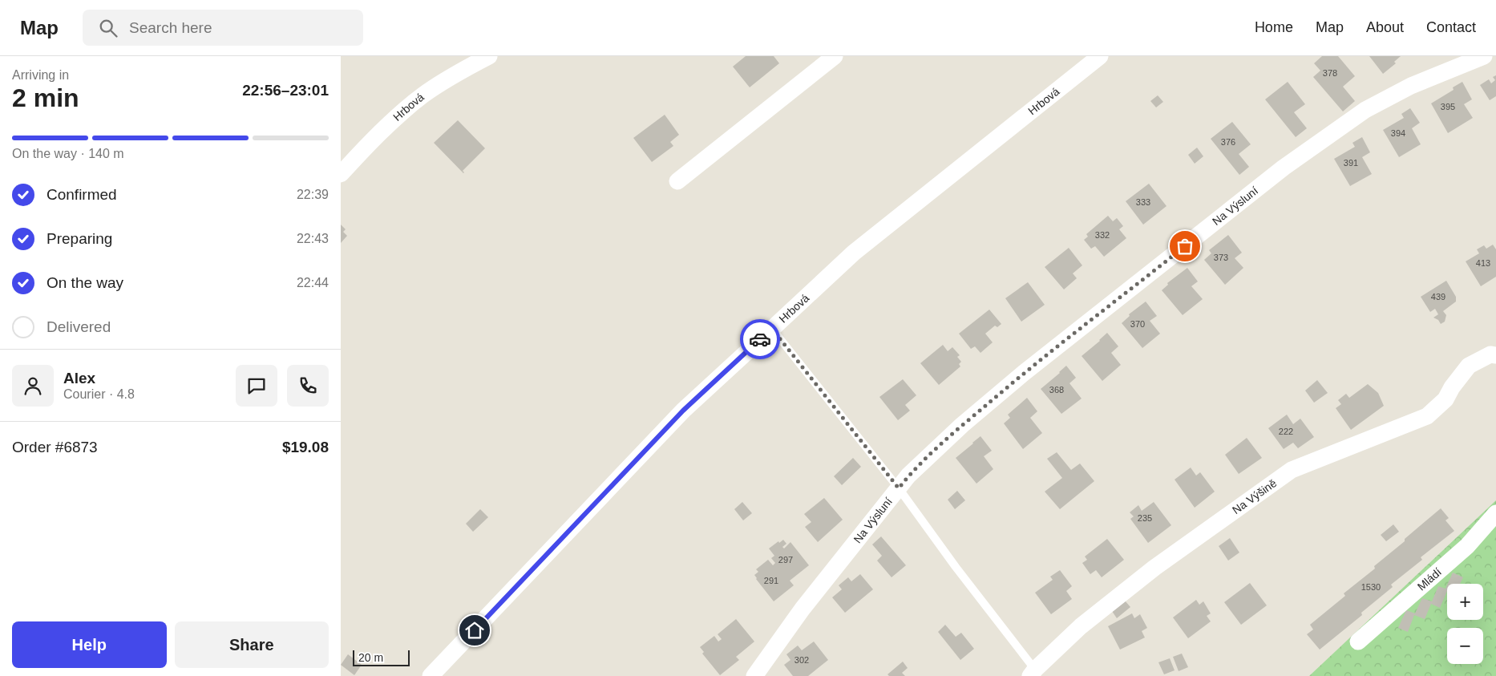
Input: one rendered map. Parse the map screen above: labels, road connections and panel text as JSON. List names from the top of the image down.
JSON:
{
  "streets": {
    "street": [
      "Hrbová",
      "Na Výsluní",
      "Na Výšině",
      "Mládí"
    ]
  },
  "house_numbers": [
    "378",
    "395",
    "394",
    "376",
    "391",
    "333",
    "332",
    "373",
    "413",
    "439",
    "370",
    "368",
    "222",
    "235",
    "297",
    "291",
    "1530",
    "302"
  ],
  "scale_bar": "20 m",
  "page": {
    "header": "Map",
    "search": "Search here",
    "nav": [
      "Home",
      "Map",
      "About",
      "Contact"
    ],
    "heading": ["2 min", "Arriving in", "22:56–23:01"],
    "panel": [
      "Alex",
      "Courier · 4.8",
      "Order #6873",
      "$19.08"
    ],
    "bar": "On the way · 140 m",
    "list": [
      ["Confirmed", "22:39"],
      ["Preparing", "22:43"],
      ["On the way", "22:44"],
      "Delivered"
    ],
    "map_buttons": ["+", "−"],
    "buttons": ["Help", "Share"],
    "scale": "20 m"
  }
}
